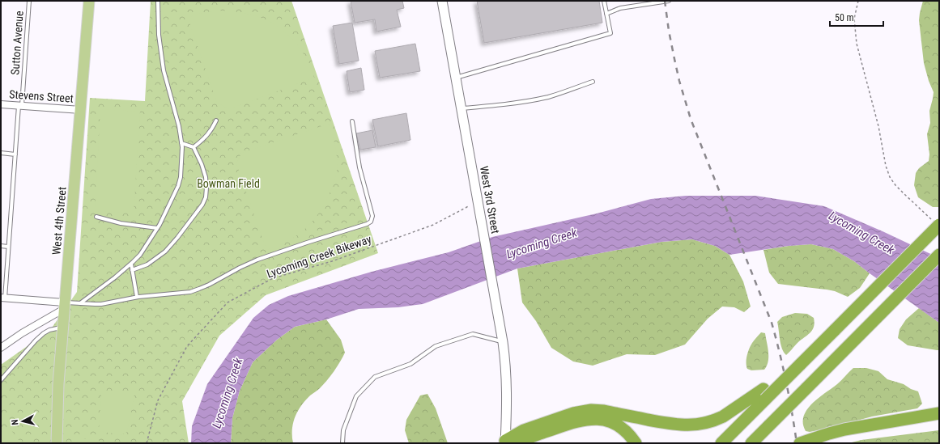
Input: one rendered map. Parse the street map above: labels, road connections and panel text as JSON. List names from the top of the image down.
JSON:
{
  "streets": {
    "main road": ["West 3rd Street", "West 4th Street"],
    "street": ["Stevens Street"],
    "lane": ["Sutton Avenue"],
    "path": ["Lycoming Creek Bikeway"]
  },
  "crossings": [
    ["Sutton Avenue", "Stevens Street"],
    ["Stevens Street", "West 4th Street"],
    ["West 3rd Street", "Lycoming Creek Bikeway"]
  ],
  "water": ["Lycoming Creek"],
  "parks": ["Bowman Field"],
  "scale_bar": "50 m",
  "north": "left"
}
